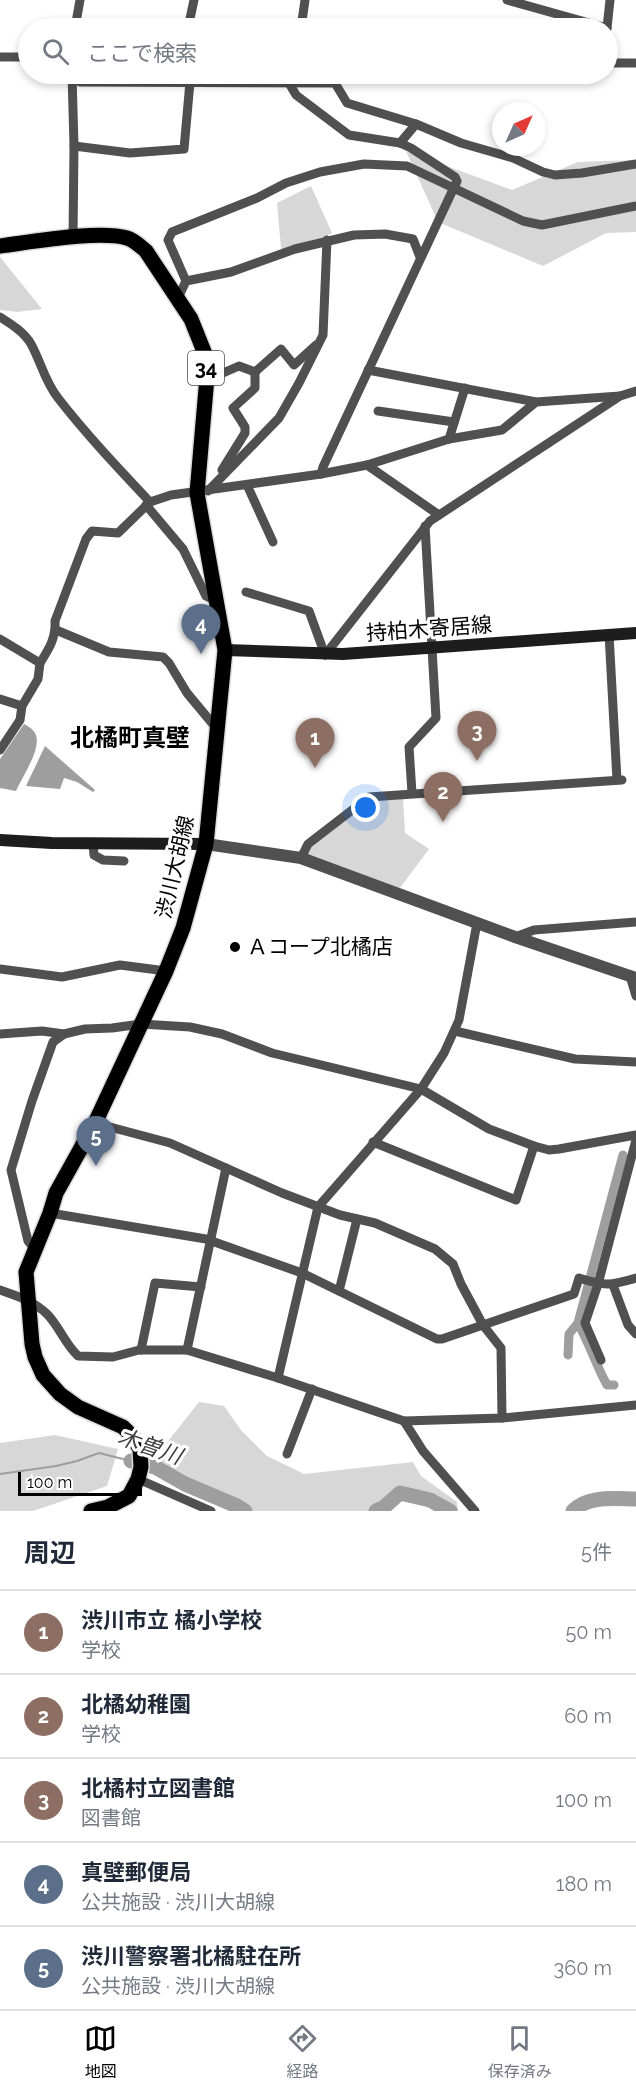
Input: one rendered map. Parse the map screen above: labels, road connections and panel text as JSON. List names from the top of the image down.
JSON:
{
  "streets": {
    "main road": ["34", "持柏木寄居線", "渋川大胡線"]
  },
  "crossings": [
    ["持柏木寄居線", "渋川大胡線"]
  ],
  "districts": ["北橘町真壁"],
  "water": ["木曽川"],
  "places": ["Ａコープ北橘店"],
  "scale_bar": "100 m",
  "north": "top right",
  "page": {
    "search": "ここで検索",
    "pins": [
      "4",
      "3",
      "1",
      "2",
      "5"
    ],
    "scale": "100 m",
    "heading": ["周辺", "5件"],
    "list": [
      {
        "mark": "1",
        "name": "渋川市立 橘小学校",
        "note": "学校",
        "value": "50 m"
      },
      {
        "mark": "2",
        "name": "北橘幼稚園",
        "note": "学校",
        "value": "60 m"
      },
      {
        "mark": "3",
        "name": "北橘村立図書館",
        "note": "図書館",
        "value": "100 m"
      },
      {
        "mark": "4",
        "name": "真壁郵便局",
        "note": "公共施設 · 渋川大胡線",
        "value": "180 m"
      },
      {
        "mark": "5",
        "name": "渋川警察署北橘駐在所",
        "note": "公共施設 · 渋川大胡線",
        "value": "360 m"
      }
    ],
    "nav": ["地図", "経路", "保存済み"]
  }
}
